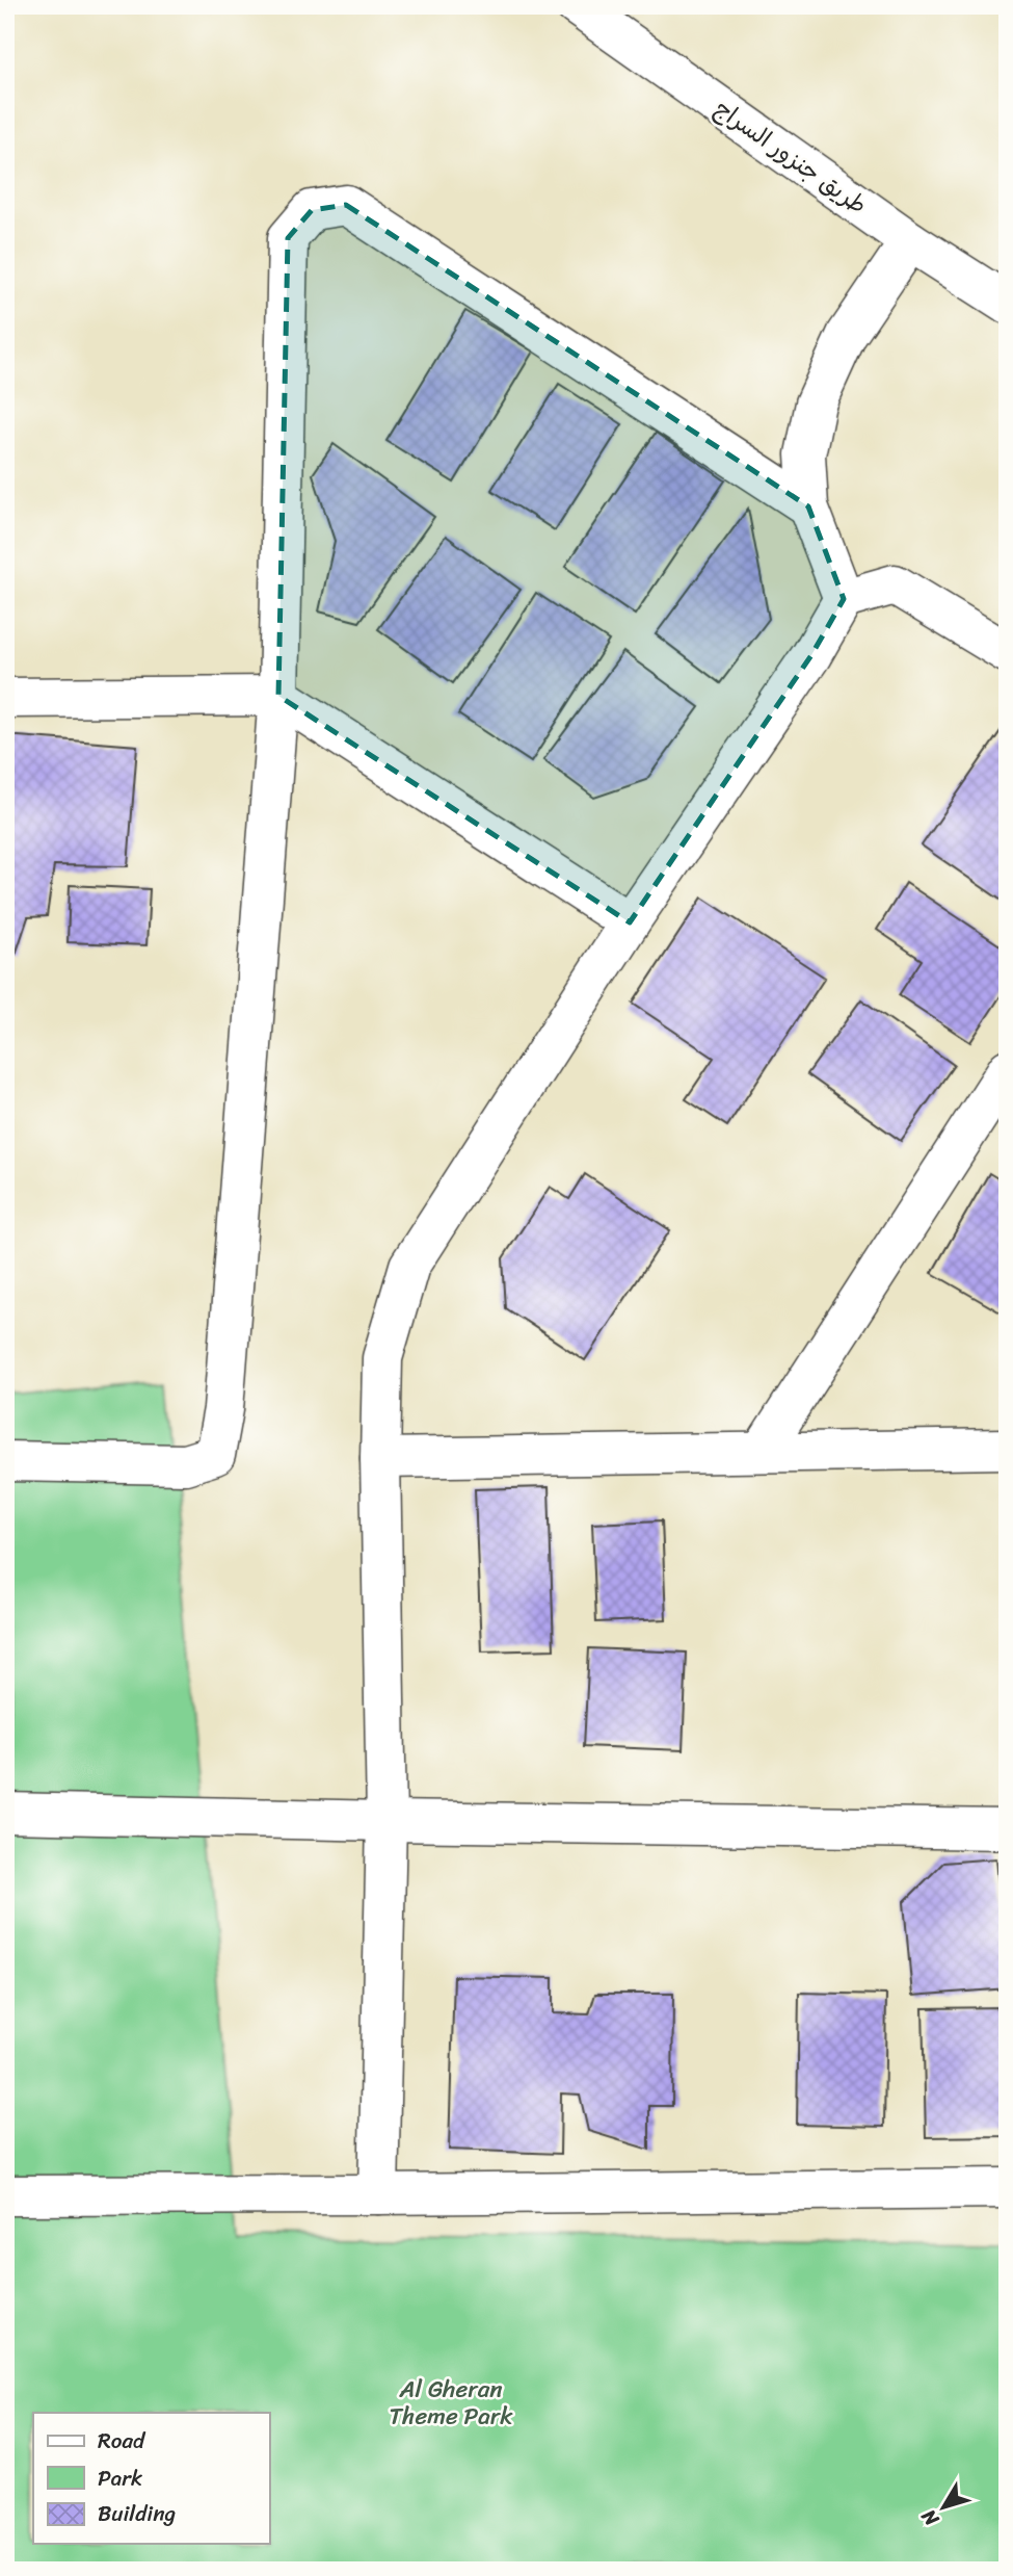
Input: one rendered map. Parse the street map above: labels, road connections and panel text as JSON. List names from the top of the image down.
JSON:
{
  "streets": {
    "street": ["طريق جنزور السراج"]
  },
  "parks": ["Al Gheran Theme Park"],
  "legend": ["Road", "Park", "Building"],
  "north": "bottom left"
}
